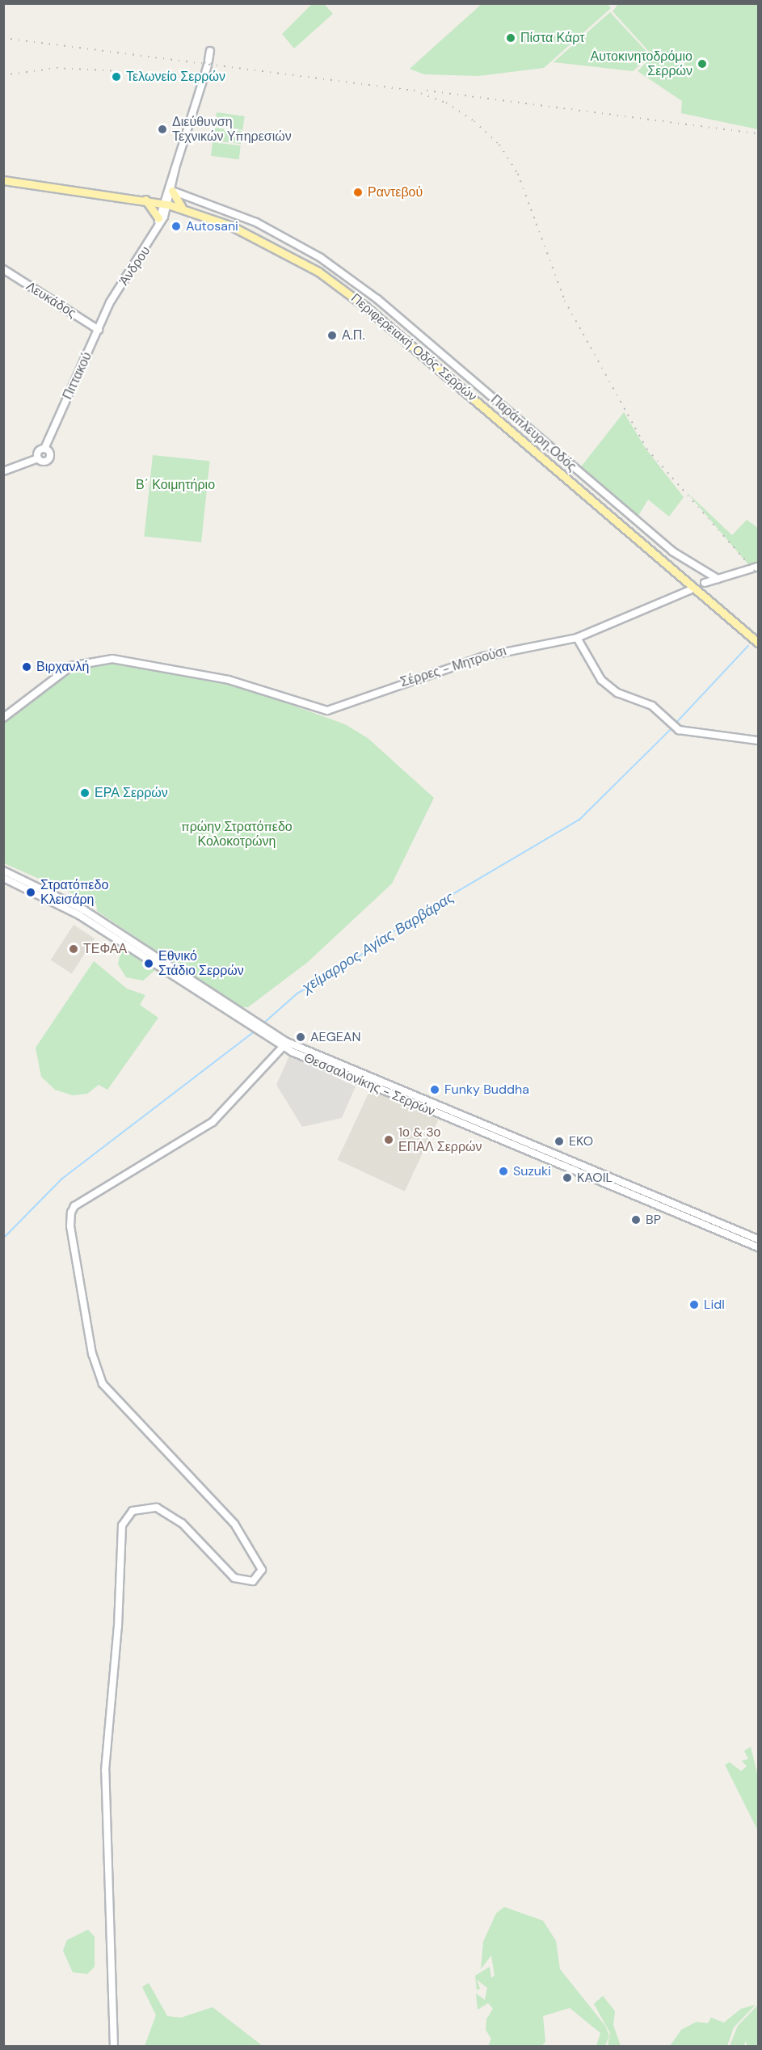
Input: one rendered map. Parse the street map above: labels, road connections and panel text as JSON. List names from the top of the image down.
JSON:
{
  "streets": {
    "main road": ["Περιφερειακή Οδός Σερρών", "Θεσσαλονίκης - Σερρών"],
    "street": [
      "Άνδρου",
      "Λευκάδος",
      "Πιττακού",
      "Παράπλευρη Οδός",
      "Σέρρες - Μητρούσι"
    ]
  },
  "crossings": [
    ["Άνδρου", "Περιφερειακή Οδός Σερρών"],
    ["Άνδρου", "Πιττακού"],
    ["Λευκάδος", "Πιττακού"]
  ],
  "water": ["χείμαρρος Αγίας Βαρβάρας"],
  "parks": ["Β΄ Κοιμητήριο", "πρώην Στρατόπεδο Κολοκοτρώνη"],
  "places": [
    "Πίστα Κάρτ",
    "Αυτοκινητοδρόμιο Σερρών",
    "Τελωνείο Σερρών",
    "Διεύθυνση Τεχνικών Υπηρεσιών",
    "Ραντεβού",
    "Autosani",
    "Α.Π.",
    "Βιρχανλή",
    "ΕΡΑ Σερρών",
    "Στρατόπεδο Κλεισάρη",
    "ΤΕΦΑΑ",
    "Εθνικό Στάδιο Σερρών",
    "AEGEAN",
    "Funky Buddha",
    "1ο & 3ο ΕΠΑΛ Σερρών",
    "EKO",
    "Suzuki",
    "KAOIL",
    "BP",
    "Lidl"
  ]
}
